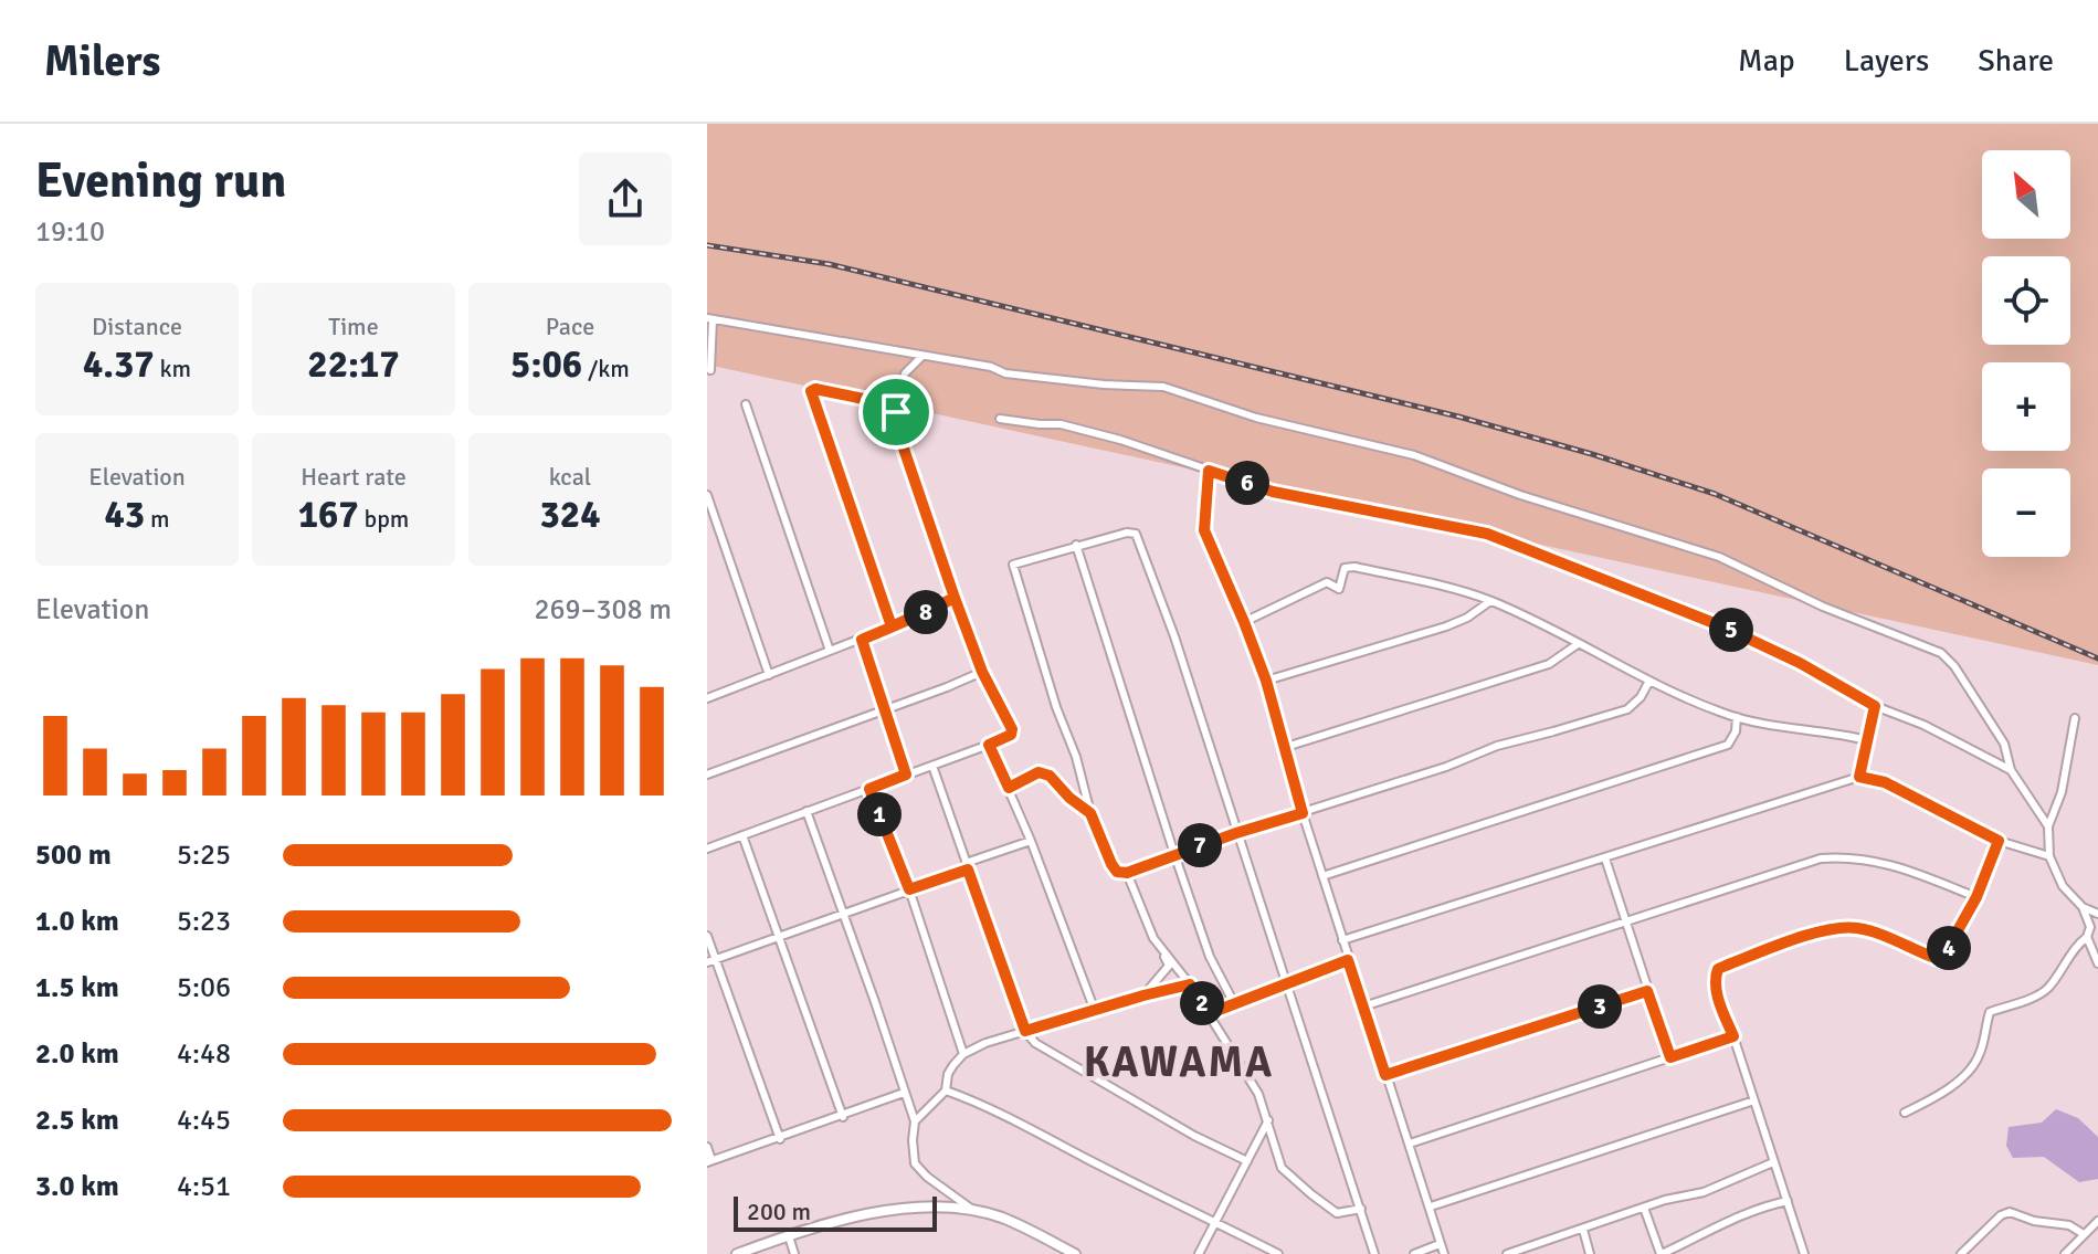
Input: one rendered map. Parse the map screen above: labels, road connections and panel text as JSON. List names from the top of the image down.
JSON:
{
  "districts": ["KAWAMA"],
  "scale_bar": "200 m",
  "north": "top left",
  "page": {
    "header": "Milers",
    "nav": ["Map", "Layers", "Share"],
    "heading": ["Evening run", "19:10"],
    "map_buttons": ["+", "−"],
    "stats": [
      ["Distance", "4.37 km"],
      ["Time", "22:17"],
      ["Pace", "5:06 /km"],
      ["Elevation", "43 m"],
      ["Heart rate", "167 bpm"],
      ["kcal", "324"]
    ],
    "pins": [
      "6",
      "8",
      "5",
      "1",
      "7",
      "4",
      "2",
      "3"
    ],
    "chart": ["Elevation", "269–308 m"],
    "list": [
      {
        "name": "500 m",
        "note": "5:25"
      },
      {
        "name": "1.0 km",
        "note": "5:23"
      },
      {
        "name": "1.5 km",
        "note": "5:06"
      },
      {
        "name": "2.0 km",
        "note": "4:48"
      },
      {
        "name": "2.5 km",
        "note": "4:45"
      },
      {
        "name": "3.0 km",
        "note": "4:51"
      }
    ],
    "scale": "200 m"
  }
}
